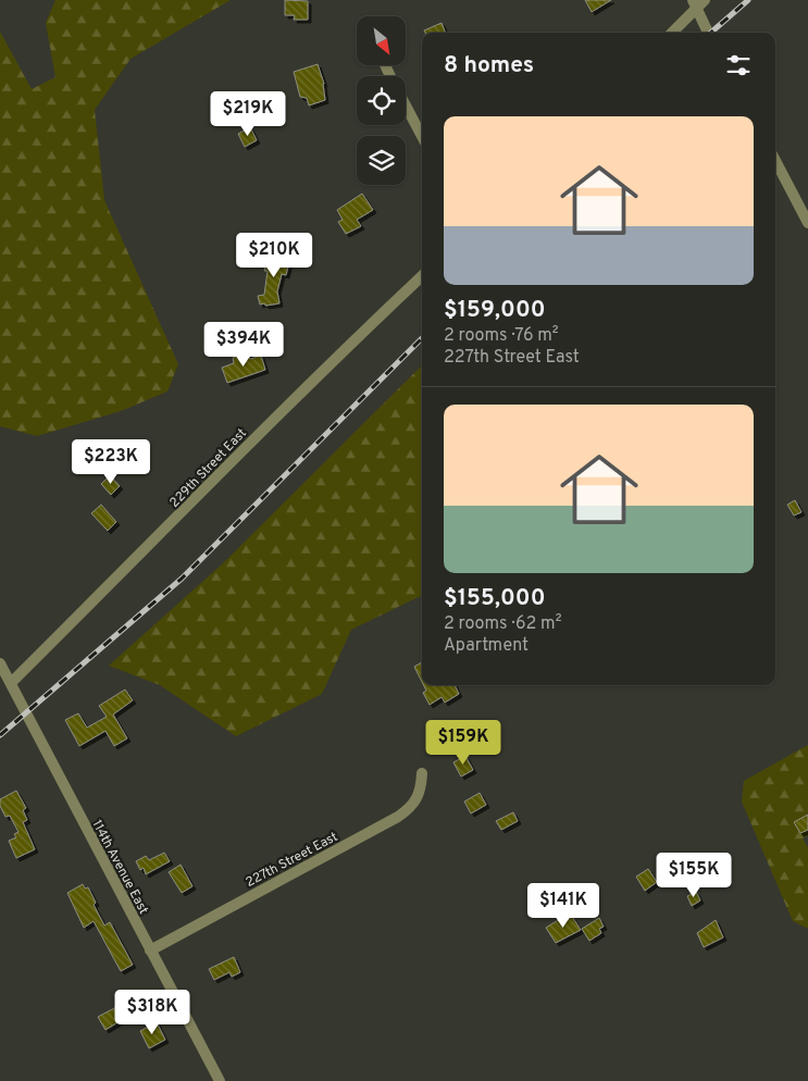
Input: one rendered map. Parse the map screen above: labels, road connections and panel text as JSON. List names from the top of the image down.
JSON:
{
  "streets": {
    "street": ["229th Street East", "227th Street East", "114th Avenue East"]
  },
  "crossings": [
    ["229th Street East", "114th Avenue East"],
    ["227th Street East", "114th Avenue East"]
  ],
  "north": "bottom right",
  "page": {
    "heading": "8 homes",
    "price": [
      "$219K",
      "$210K",
      "$394K",
      "$223K",
      "$159K",
      "$155K",
      "$141K",
      "$318K"
    ],
    "list": [
      {
        "name": "$159,000",
        "note": "2 rooms · 76 m² · 227th Street East"
      },
      {
        "name": "$155,000",
        "note": "2 rooms · 62 m² · Apartment"
      }
    ]
  }
}
